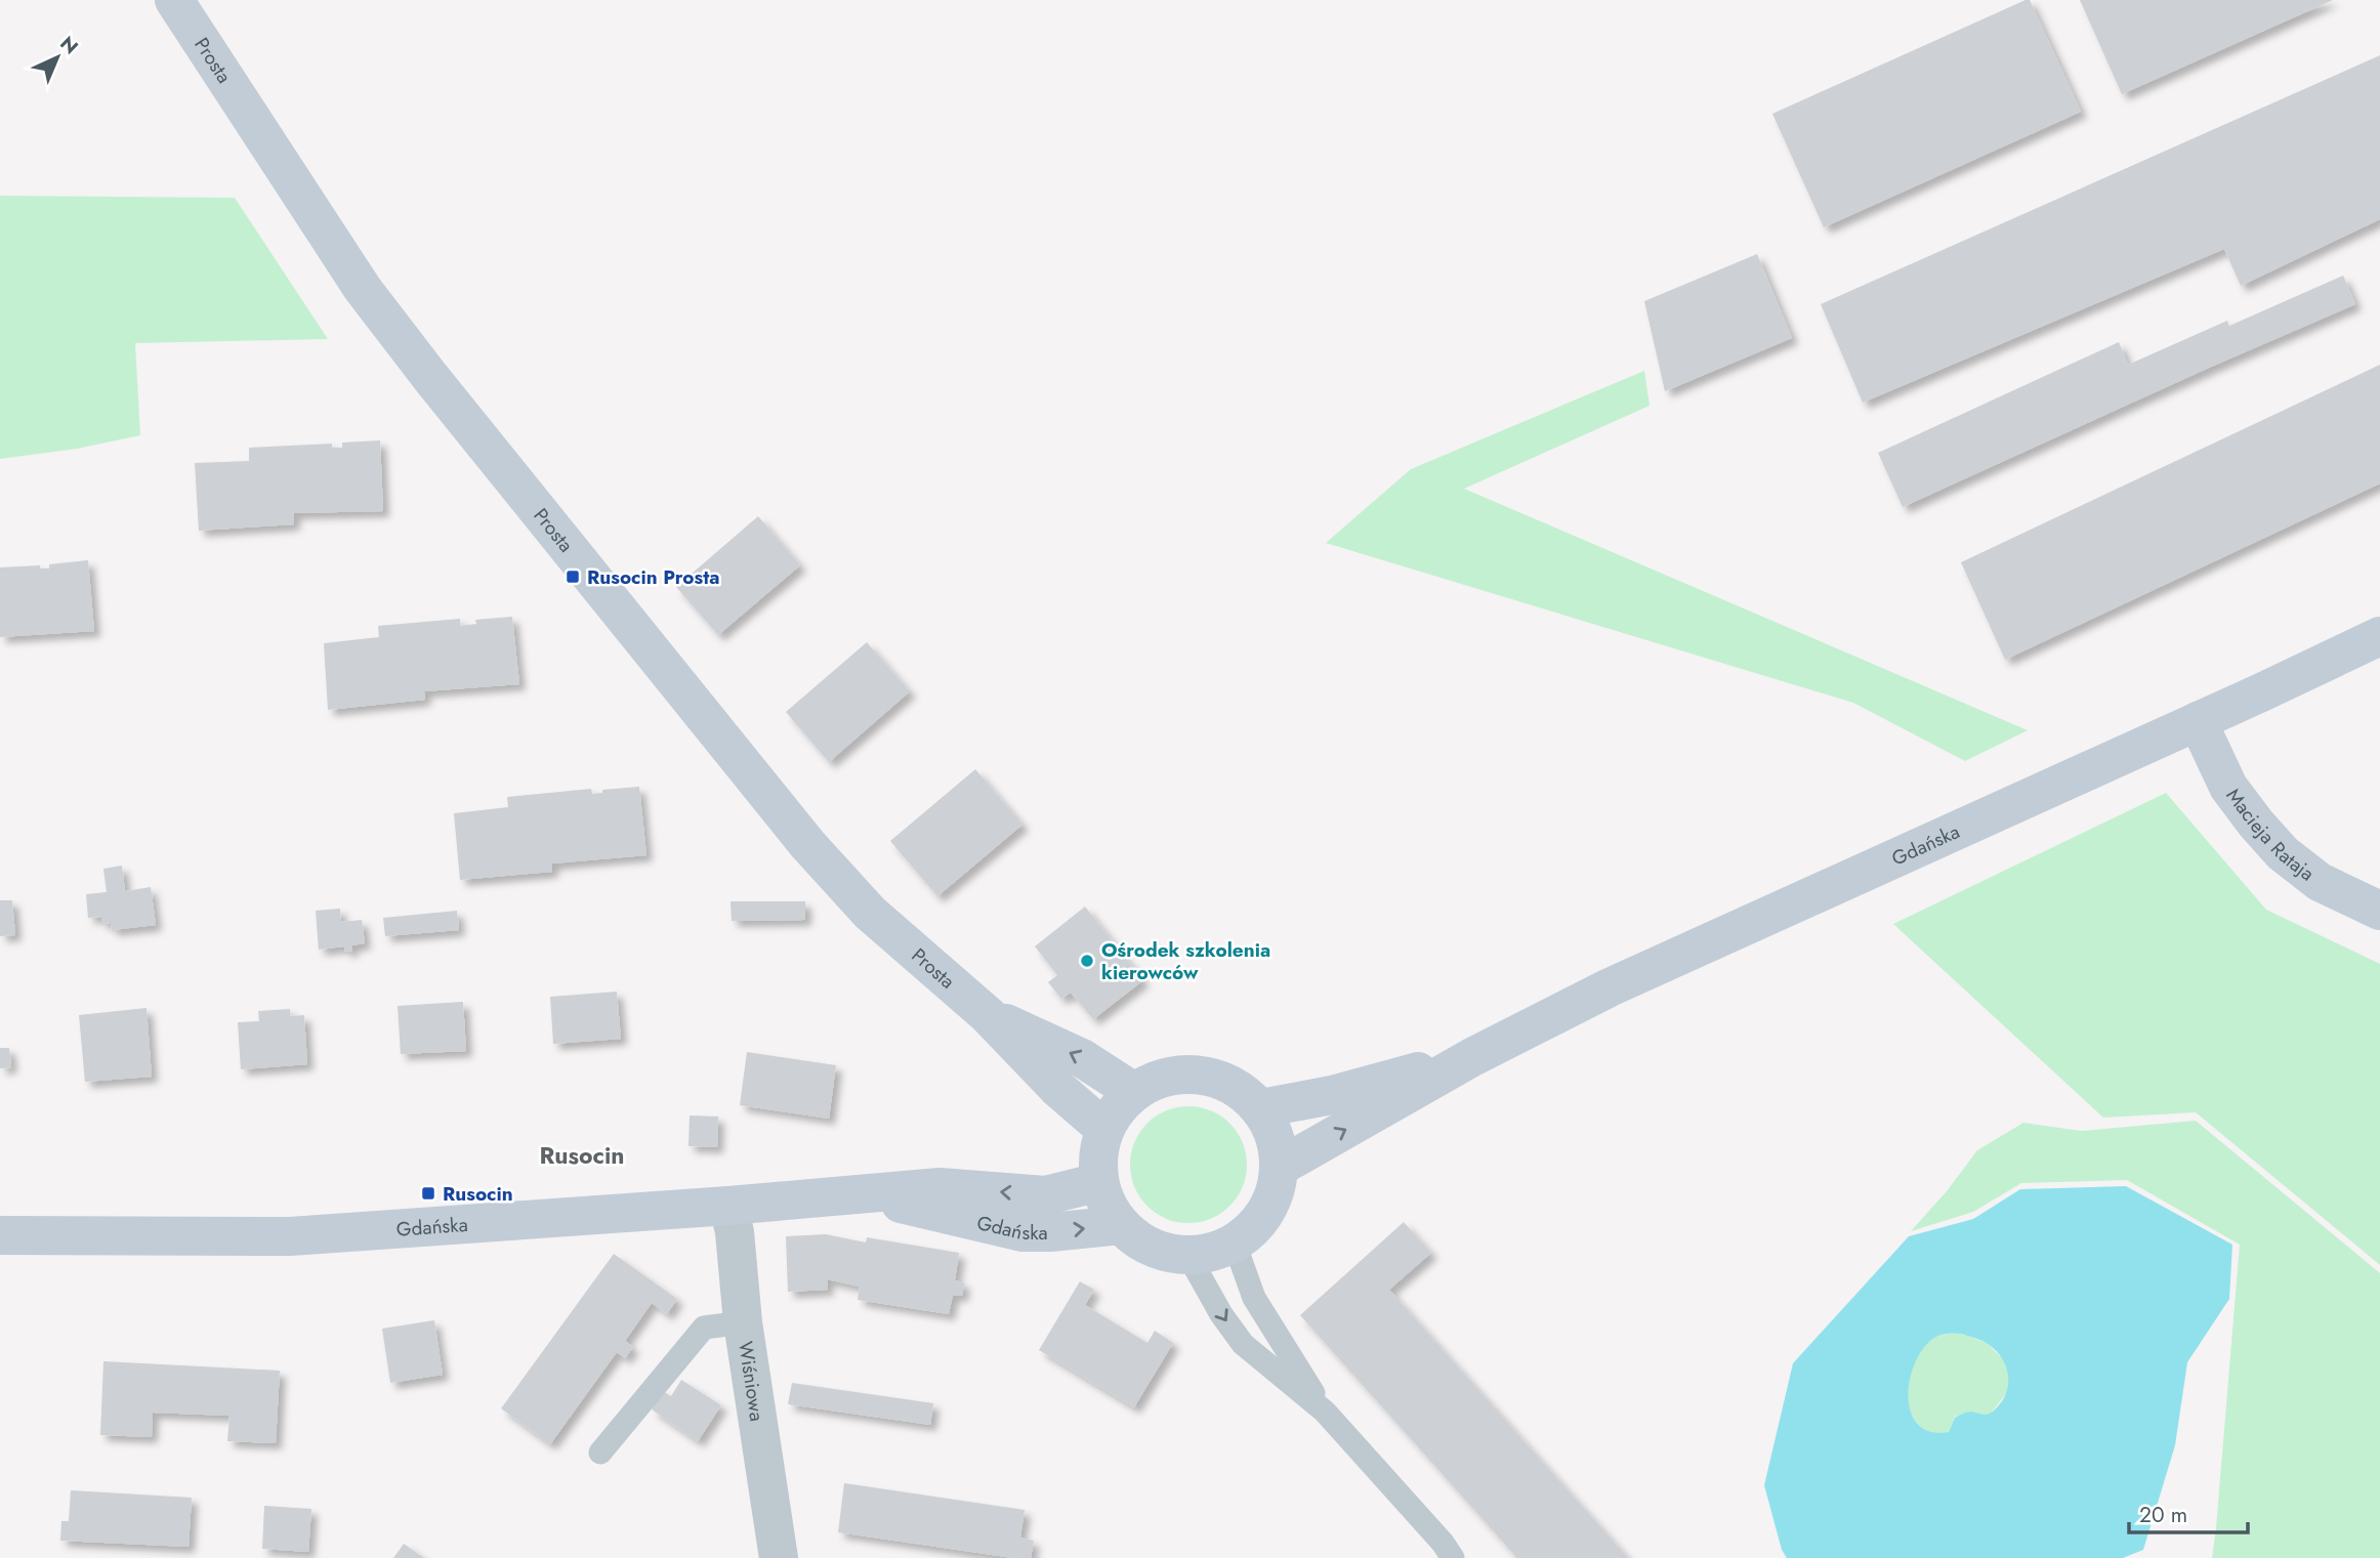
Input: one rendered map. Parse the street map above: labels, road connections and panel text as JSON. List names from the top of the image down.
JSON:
{
  "streets": {
    "street": [
      "Prosta",
      "Macieja Rataja",
      "Gdańska",
      "Wiśniowa"
    ]
  },
  "crossings": [
    ["Prosta", "Gdańska"],
    ["Macieja Rataja", "Gdańska"],
    ["Gdańska", "Wiśniowa"]
  ],
  "districts": ["Rusocin"],
  "places": {
    "transit": ["Rusocin Prosta", "Rusocin"],
    "other": ["Ośrodek szkolenia kierowców"]
  },
  "scale_bar": "20 m",
  "north": "top right"
}
